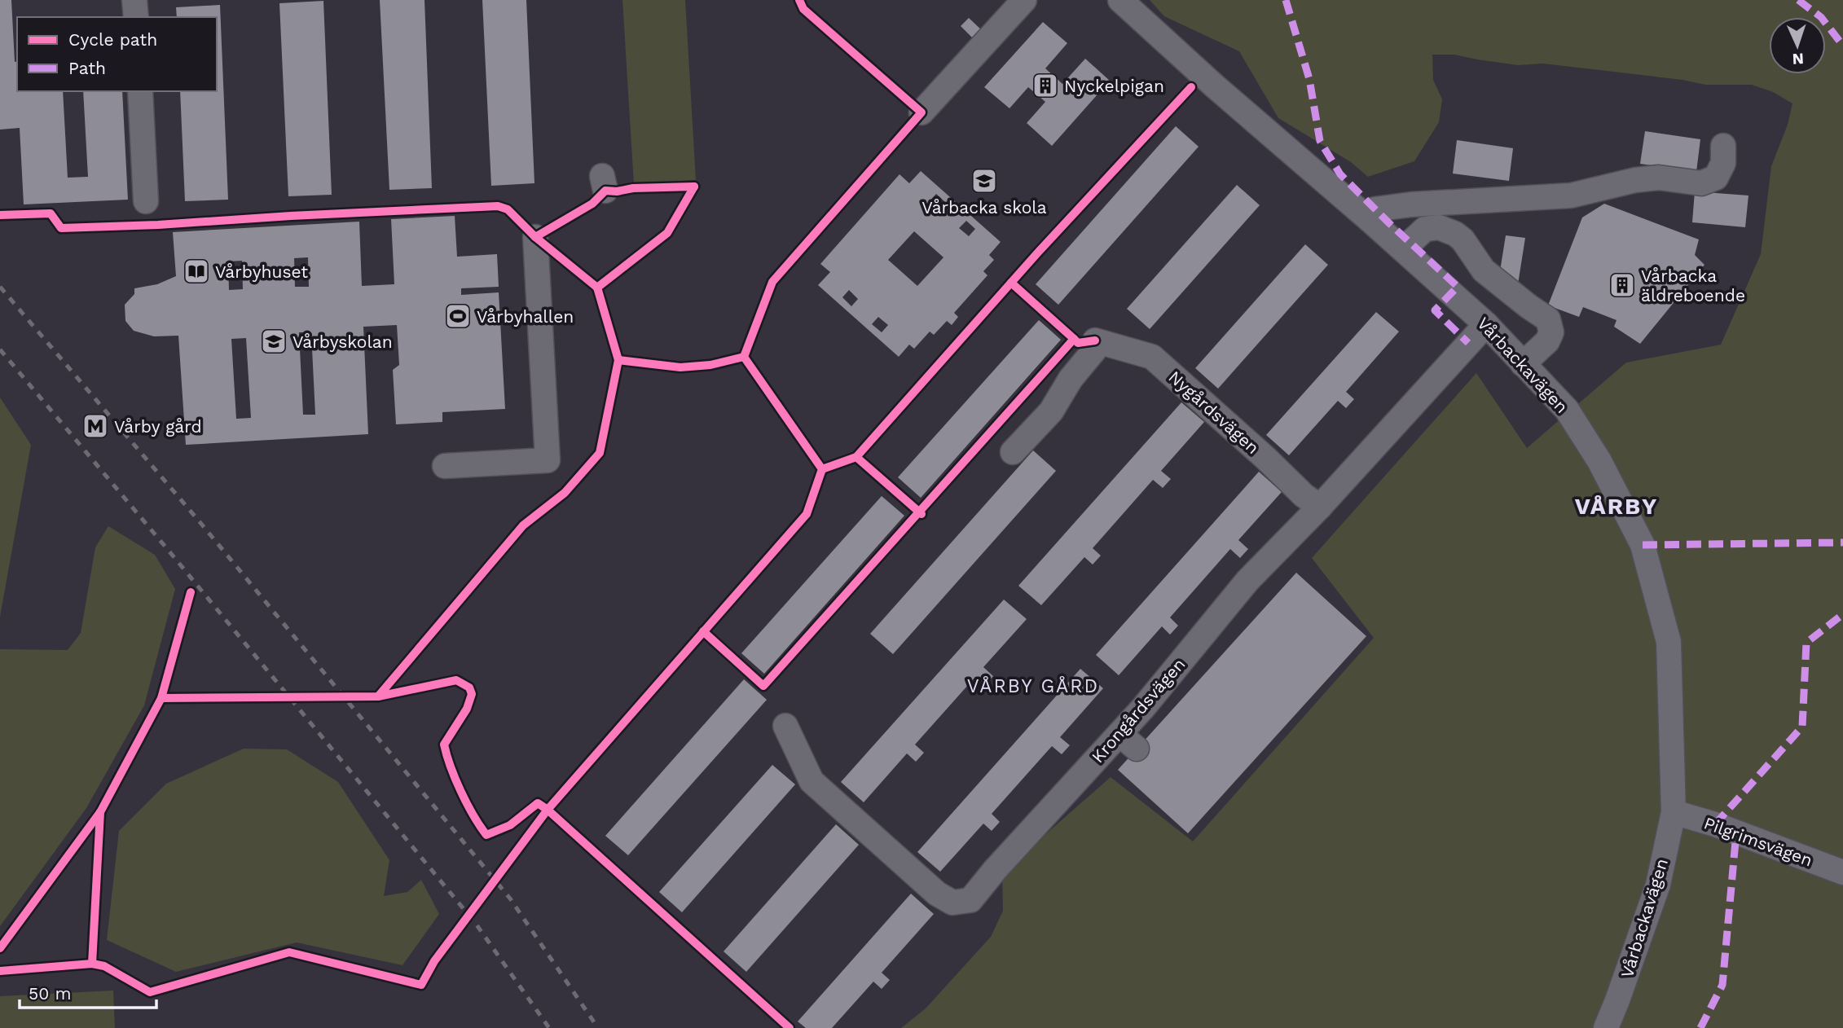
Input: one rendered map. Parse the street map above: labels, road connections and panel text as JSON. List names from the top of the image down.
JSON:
{
  "streets": {
    "street": [
      "Vårbackavägen",
      "Nygårdsvägen",
      "Krongårdsvägen",
      "Pilgrimsvägen"
    ]
  },
  "crossings": [
    ["Vårbackavägen", "Krongårdsvägen"],
    ["Vårbackavägen", "Pilgrimsvägen"],
    ["Nygårdsvägen", "Krongårdsvägen"]
  ],
  "districts": ["VÅRBY", "VÅRBY GÅRD"],
  "places": {
    "building": ["Nyckelpigan", "Vårbacka äldreboende"],
    "school or university": ["Vårbacka skola", "Vårbyskolan"],
    "library": ["Vårbyhuset"],
    "sports": ["Vårbyhallen"],
    "metro station": ["Vårby gård"]
  },
  "legend": ["Cycle path", "Path"],
  "scale_bar": "50 m",
  "north": "bottom"
}
